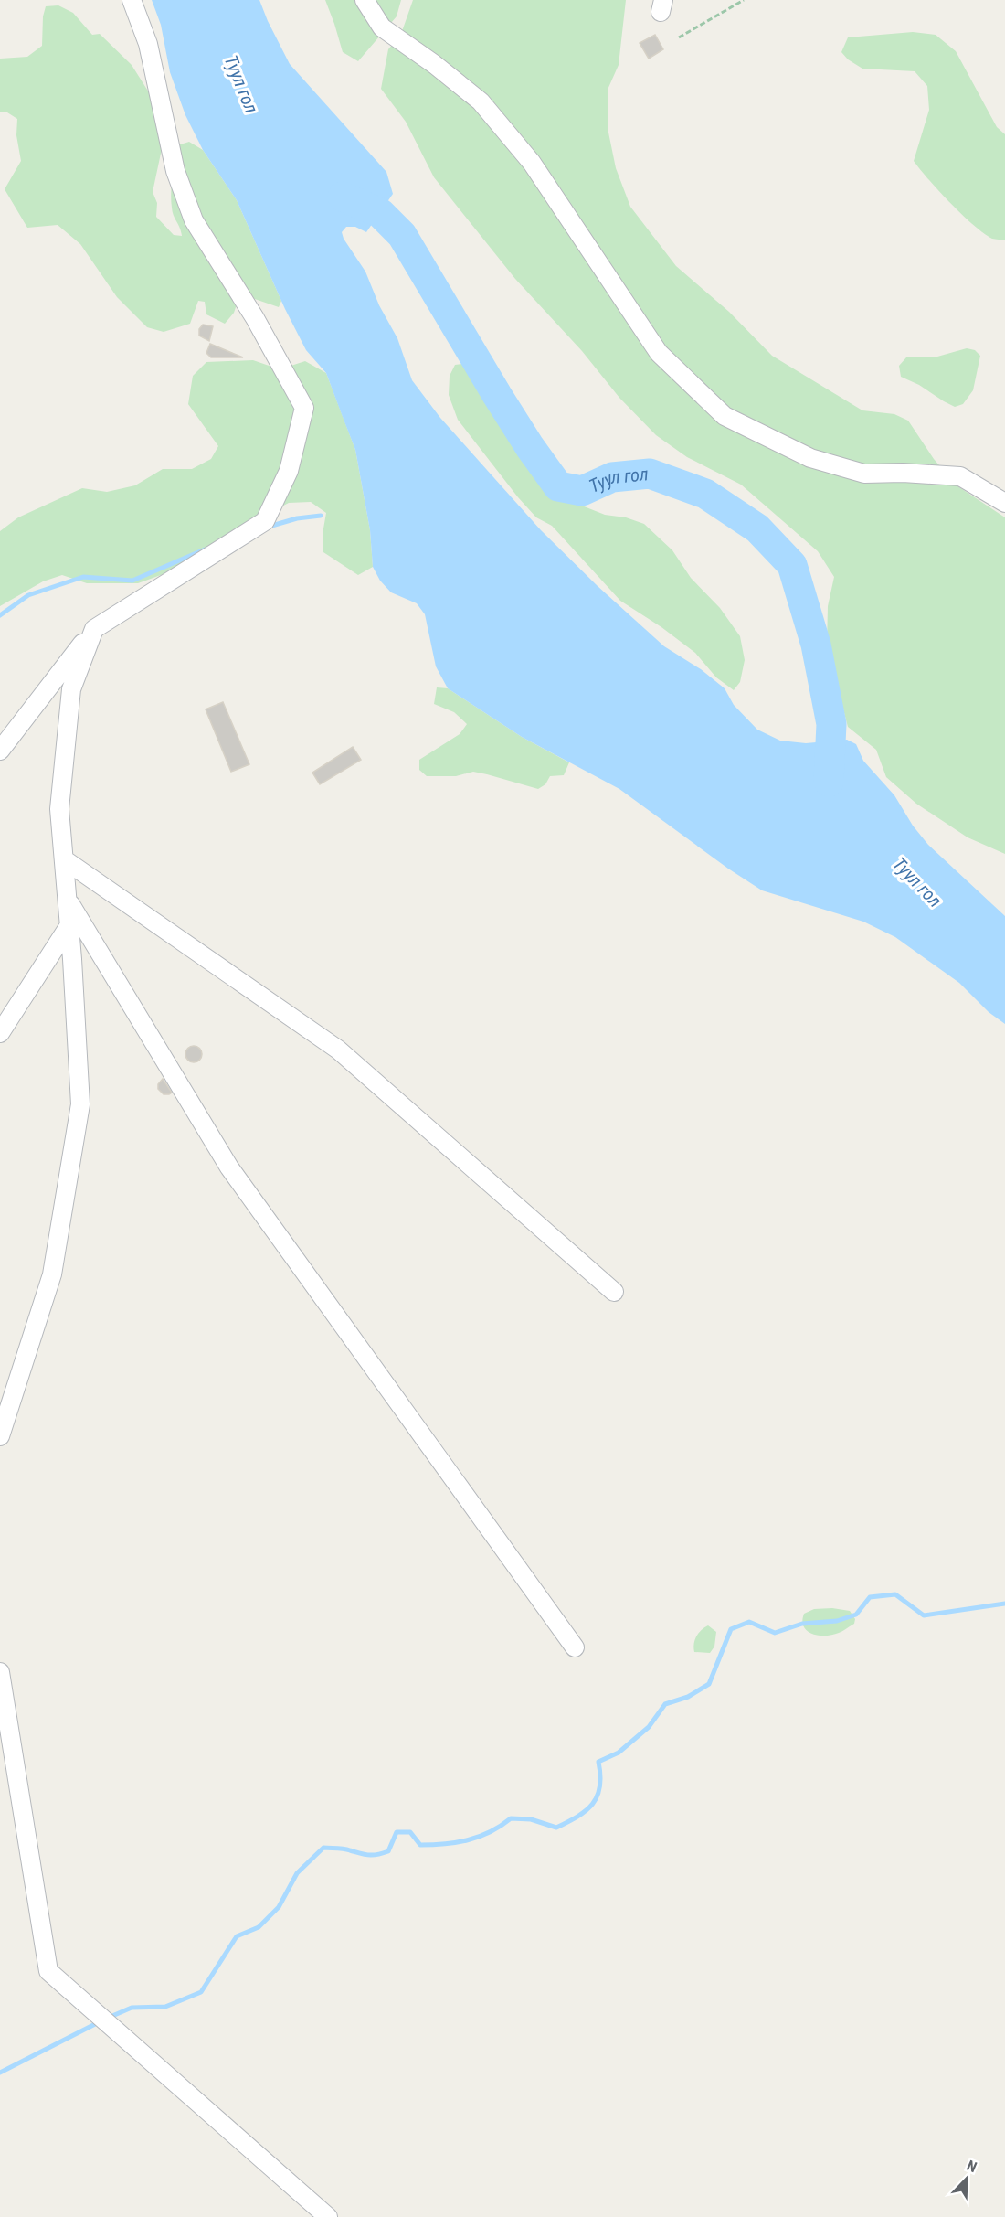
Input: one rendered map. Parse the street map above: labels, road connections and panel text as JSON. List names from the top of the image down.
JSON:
{
  "water": ["Туул гол"],
  "north": "top right"
}
